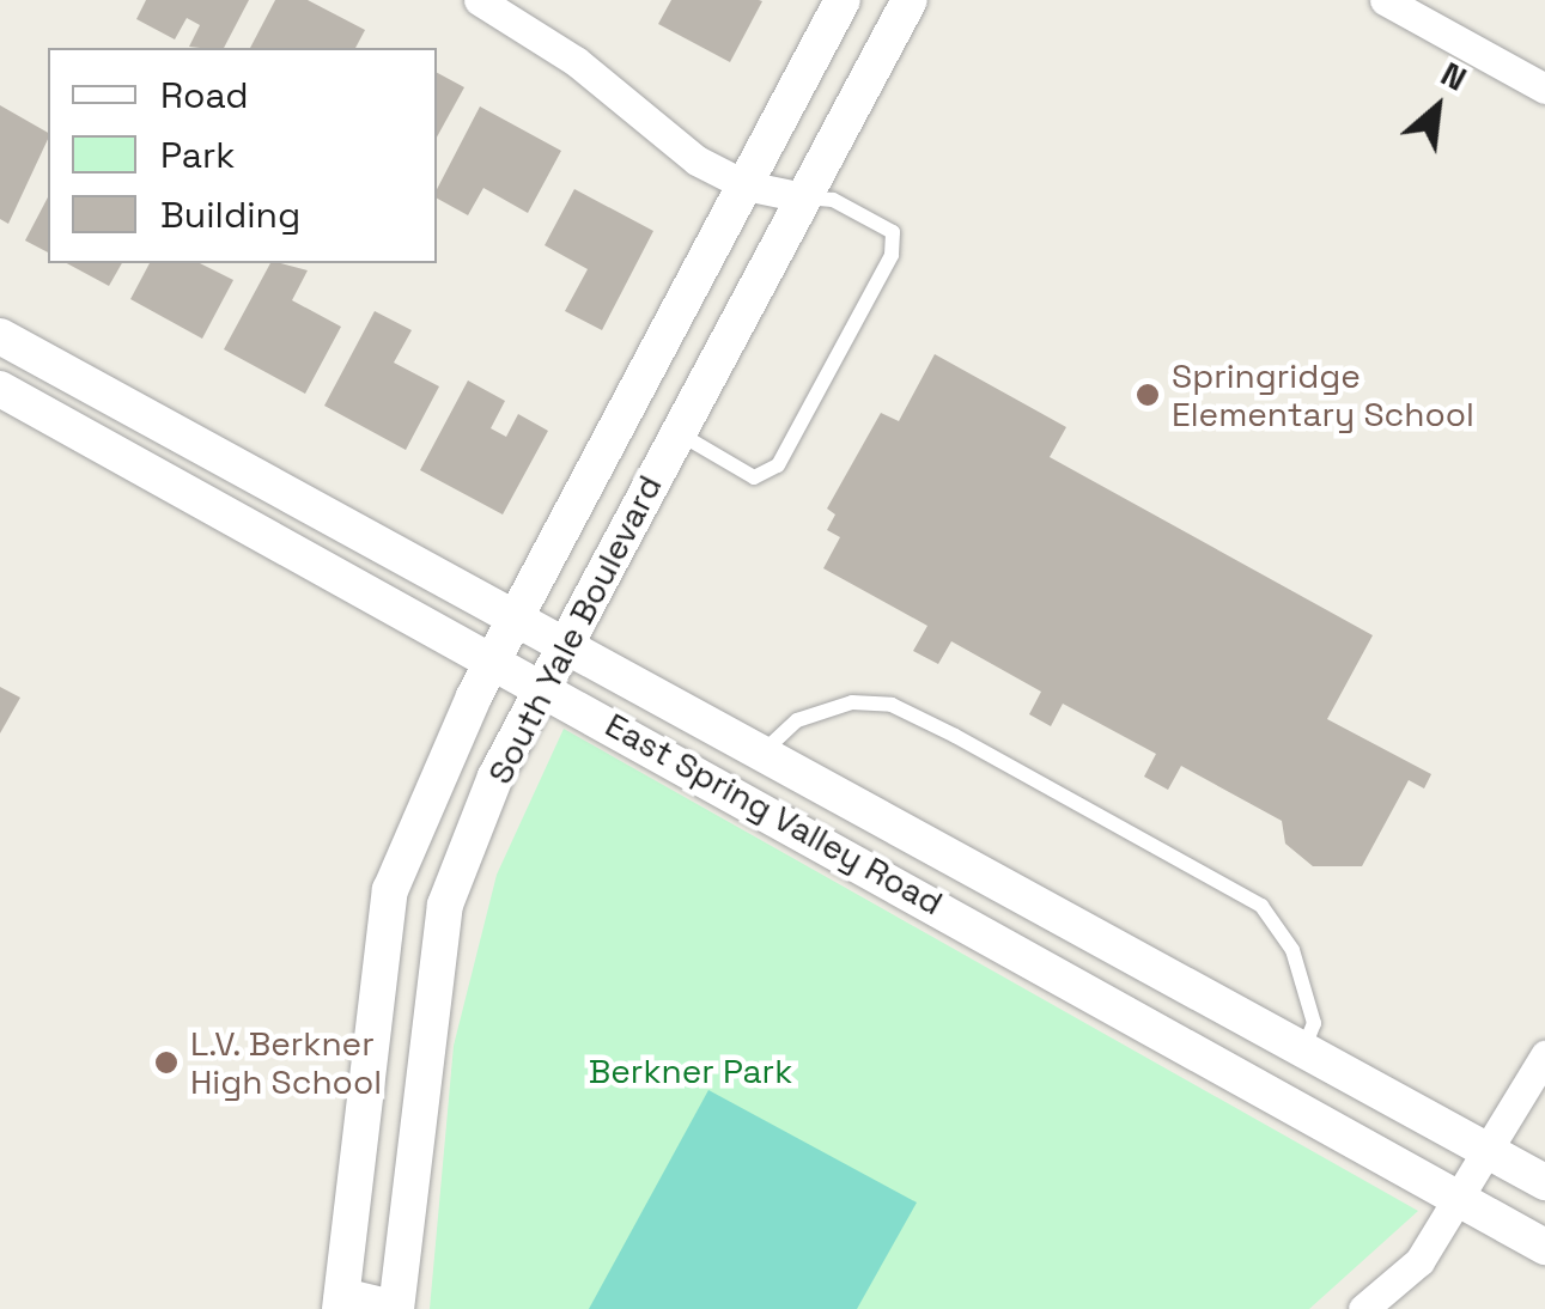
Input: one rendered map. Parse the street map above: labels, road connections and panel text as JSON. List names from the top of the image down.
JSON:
{
  "streets": {
    "street": ["South Yale Boulevard", "East Spring Valley Road"]
  },
  "crossings": [
    ["South Yale Boulevard", "East Spring Valley Road"]
  ],
  "parks": ["Berkner Park"],
  "places": ["Springridge Elementary School", "L.V. Berkner High School"],
  "legend": ["Road", "Park", "Building"],
  "north": "top right"
}
